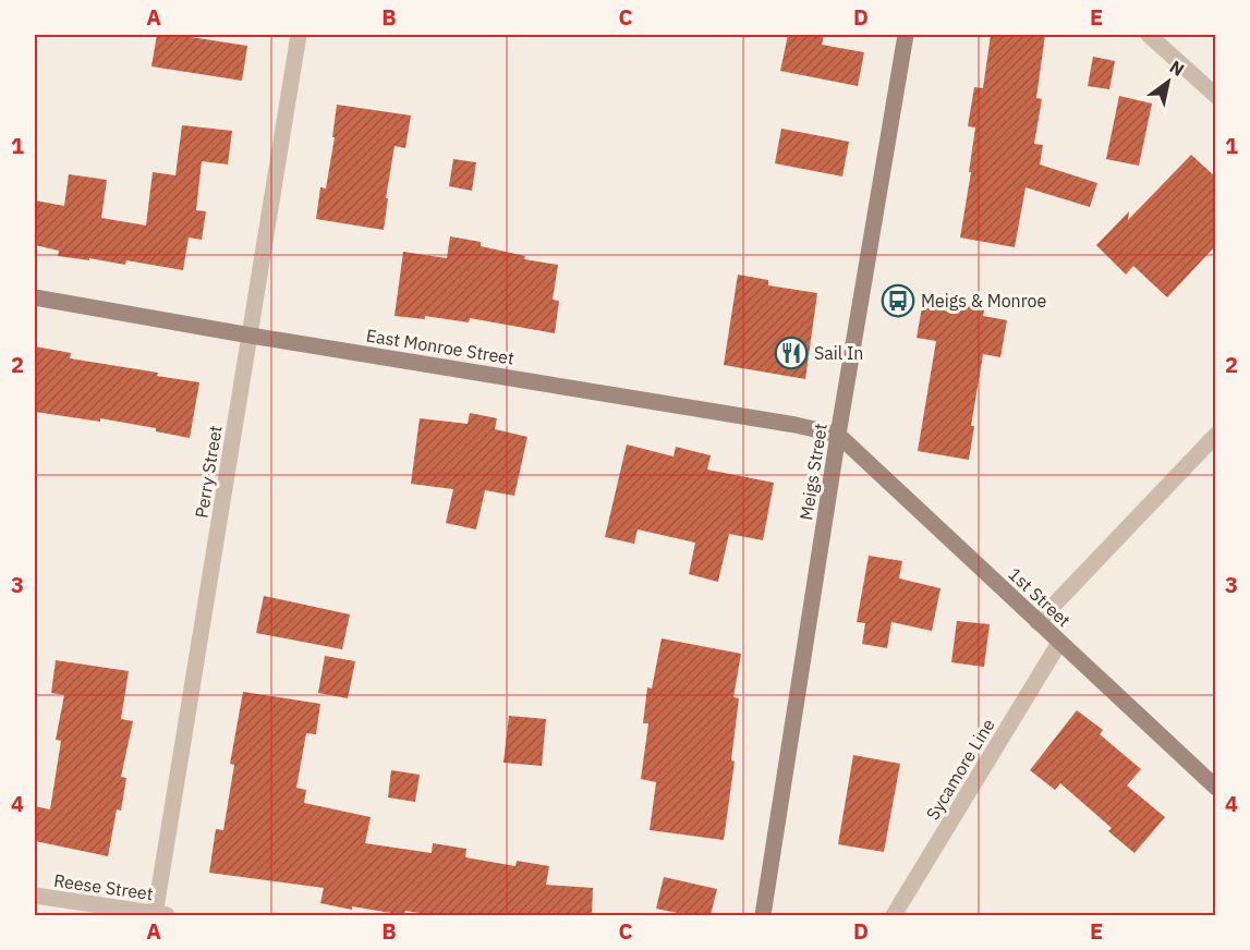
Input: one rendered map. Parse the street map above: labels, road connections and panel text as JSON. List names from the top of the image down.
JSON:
{
  "streets": {
    "main road": ["East Monroe Street", "Meigs Street", "1st Street"],
    "street": ["Perry Street", "Sycamore Line", "Reese Street"]
  },
  "crossings": [
    ["East Monroe Street", "Perry Street"],
    ["East Monroe Street", "Meigs Street"],
    ["East Monroe Street", "1st Street"],
    ["Perry Street", "Reese Street"],
    ["Meigs Street", "1st Street"],
    ["1st Street", "Sycamore Line"]
  ],
  "places": {
    "bus stop": ["Meigs & Monroe"],
    "restaurant": ["Sail In"]
  },
  "north": "top right",
  "grid": {
    "columns": [
      "A",
      "B",
      "C",
      "D",
      "E"
    ],
    "rows": [
      "1",
      "2",
      "3",
      "4"
    ]
  }
}
